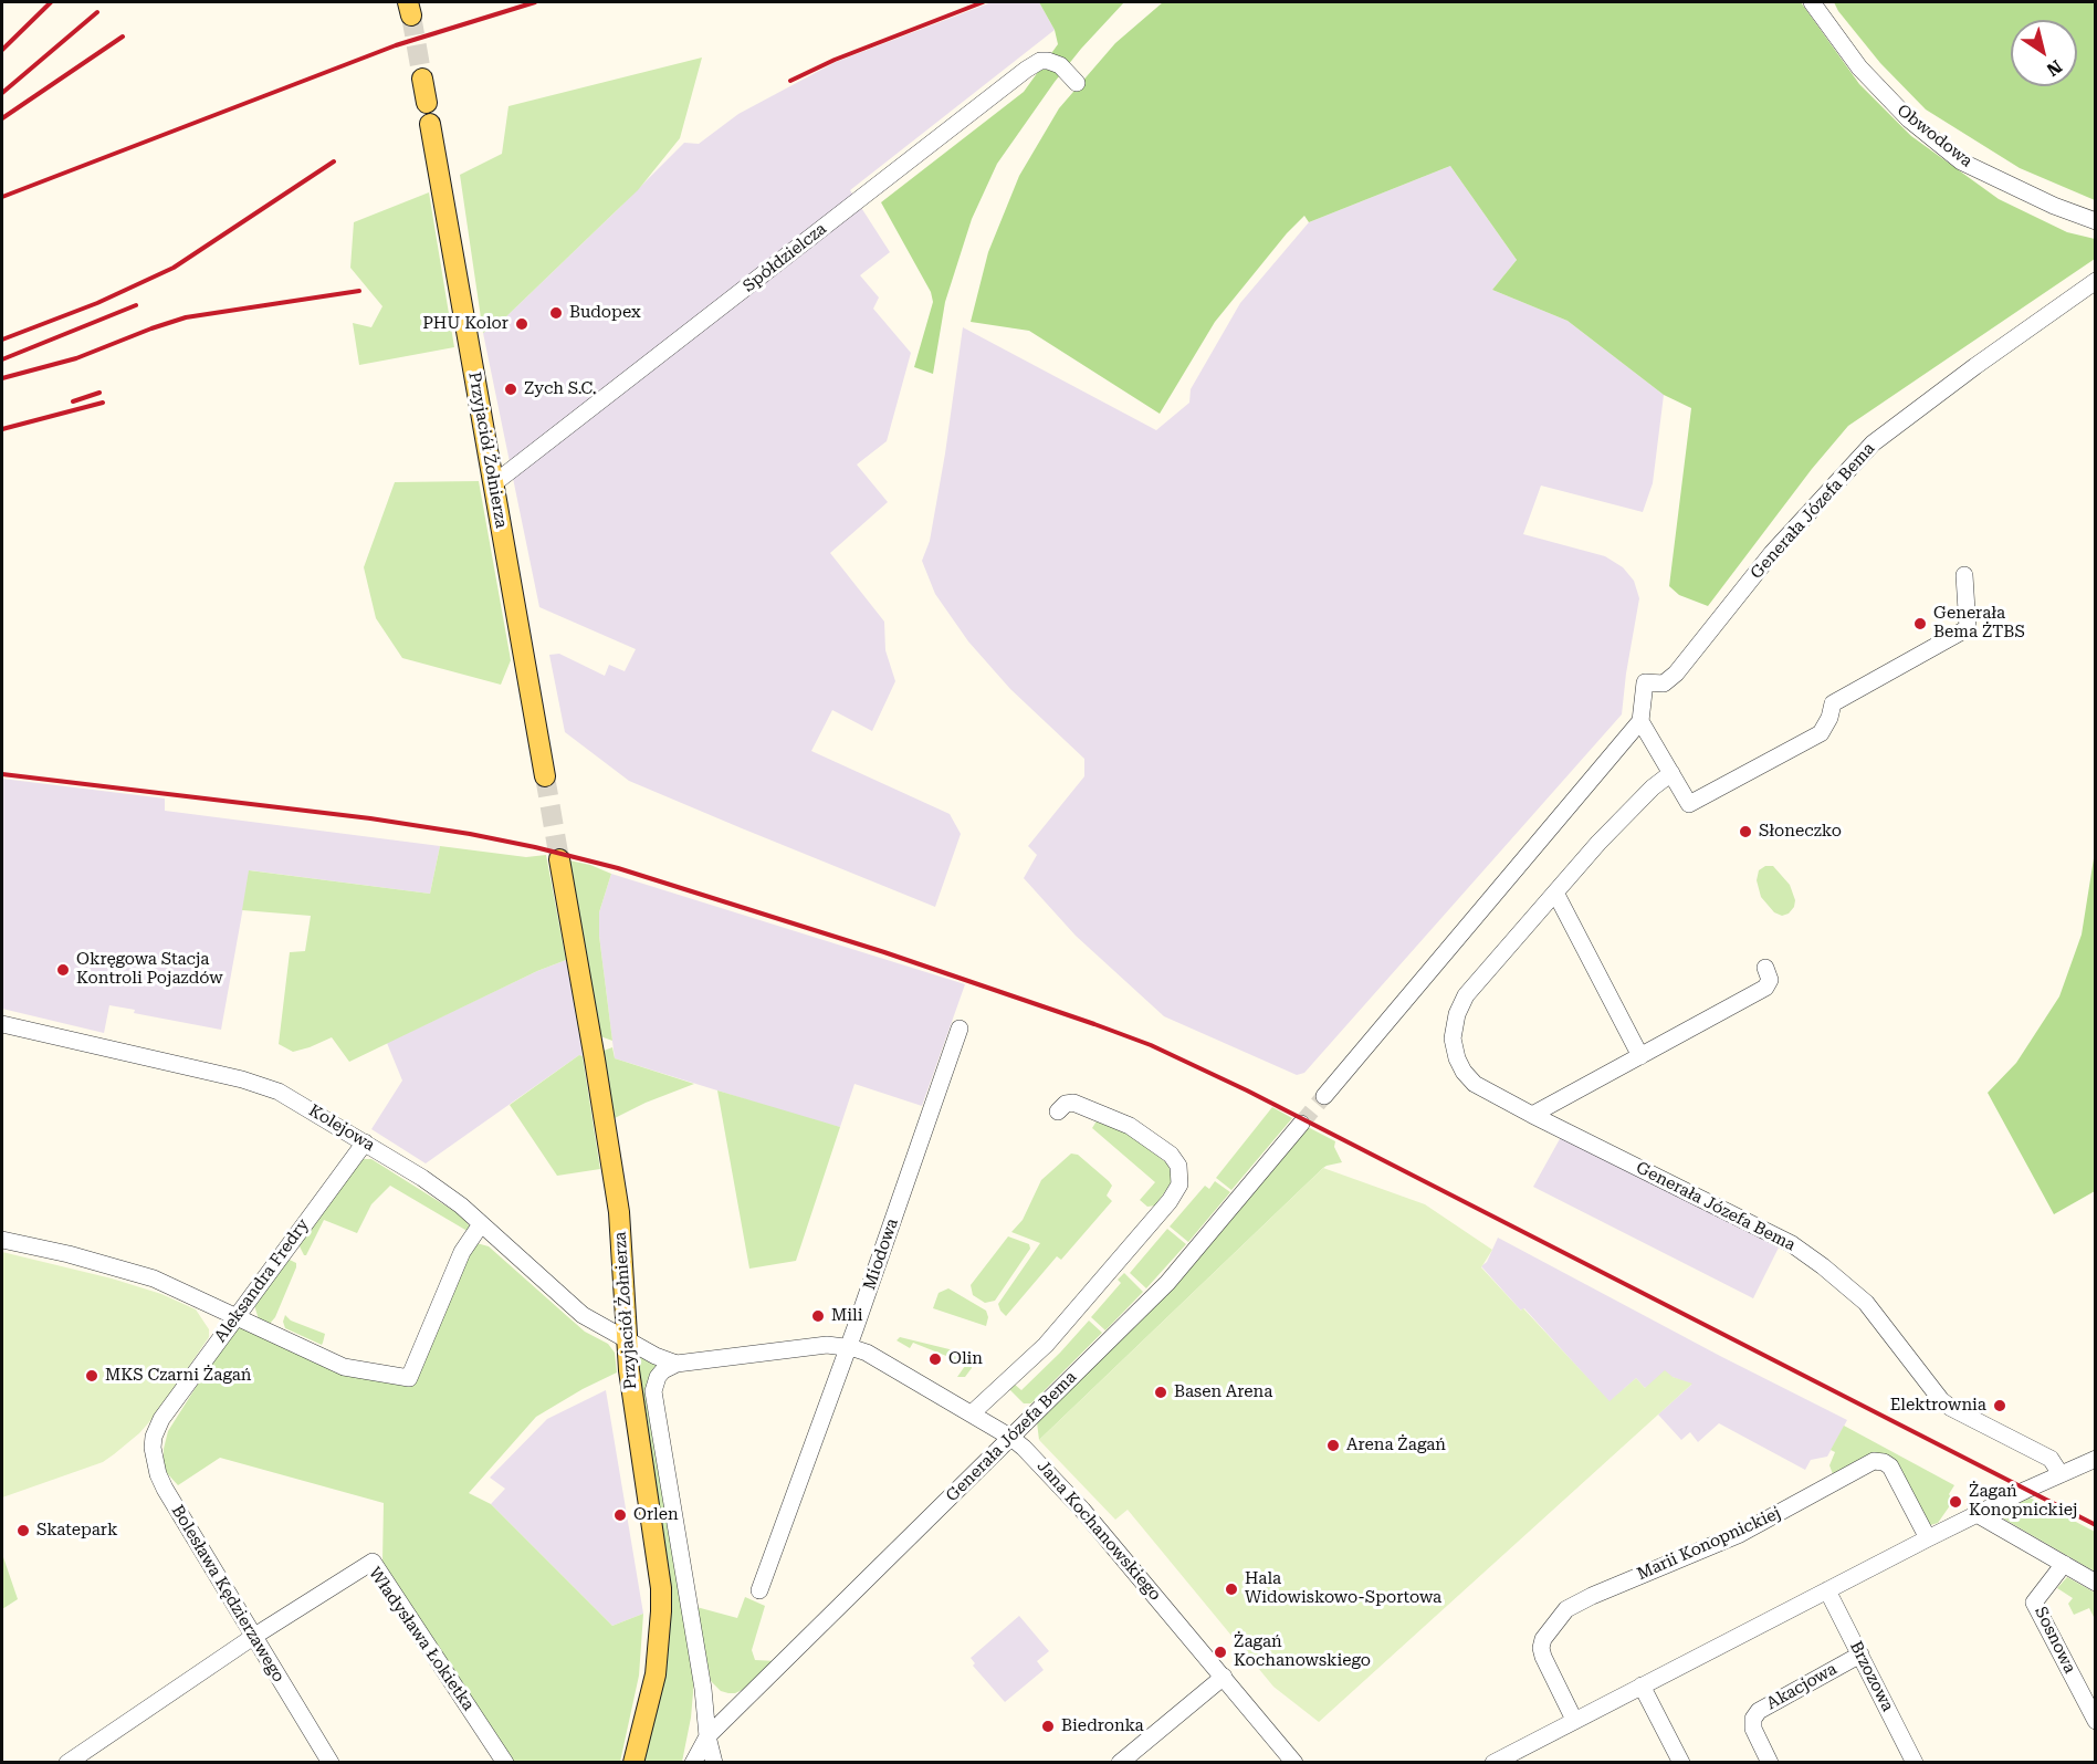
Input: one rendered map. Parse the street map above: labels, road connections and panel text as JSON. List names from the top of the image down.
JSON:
{
  "streets": {
    "main road": ["Przyjaciół Żołnierza"],
    "street": [
      "Obwodowa",
      "Spółdzielcza",
      "Generała Józefa Bema",
      "Kolejowa",
      "Miodowa",
      "Aleksandra Fredry",
      "Jana Kochanowskiego",
      "Marii Konopnickiej",
      "Bolesława Kędzierzawego",
      "Władysława Łokietka",
      "Sosnowa",
      "Brzozowa",
      "Akacjowa"
    ]
  },
  "crossings": [
    ["Spółdzielcza", "Przyjaciół Żołnierza"],
    ["Przyjaciół Żołnierza", "Generała Józefa Bema"],
    ["Przyjaciół Żołnierza", "Kolejowa"],
    ["Przyjaciół Żołnierza", "Jana Kochanowskiego"],
    ["Generała Józefa Bema", "Jana Kochanowskiego"],
    ["Kolejowa", "Aleksandra Fredry"],
    ["Kolejowa", "Jana Kochanowskiego"],
    ["Miodowa", "Jana Kochanowskiego"],
    ["Aleksandra Fredry", "Bolesława Kędzierzawego"],
    ["Bolesława Kędzierzawego", "Władysława Łokietka"],
    ["Brzozowa", "Akacjowa"]
  ],
  "places": [
    "Budopex",
    "PHU Kolor",
    "Zych S.C.",
    "Generała Bema ŻTBS",
    "Słoneczko",
    "Okręgowa Stacja Kontroli Pojazdów",
    "Mili",
    "Olin",
    "MKS Czarni Żagań",
    "Basen Arena",
    "Elektrownia",
    "Arena Żagań",
    "Żagań Konopnickiej",
    "Orlen",
    "Skatepark",
    "Hala Widowiskowo-Sportowa",
    "Żagań Kochanowskiego",
    "Biedronka"
  ],
  "north": "bottom right"
}
